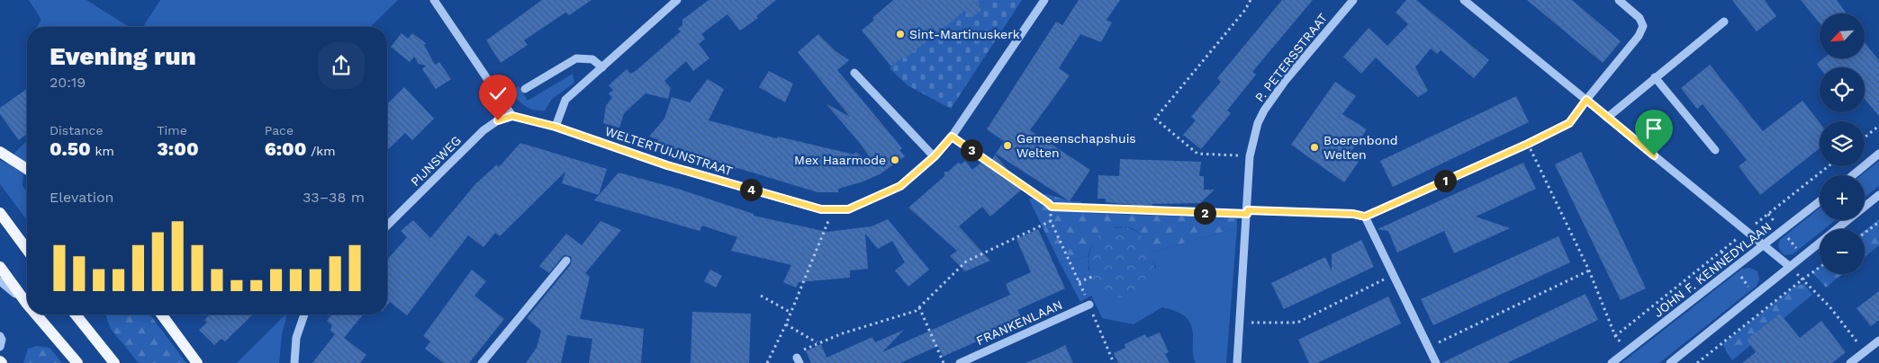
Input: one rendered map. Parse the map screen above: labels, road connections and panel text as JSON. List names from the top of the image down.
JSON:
{
  "streets": {
    "street": [
      "P. PETERSSTRAAT",
      "WELTERTUIJNSTRAAT",
      "PIJNSWEG",
      "JOHN F. KENNEDYLAAN",
      "FRANKENLAAN"
    ]
  },
  "crossings": [
    ["WELTERTUIJNSTRAAT", "PIJNSWEG"]
  ],
  "places": [
    "Sint-Martinuskerk",
    "Gemeenschapshuis Welten",
    "Boerenbond Welten",
    "Mex Haarmode"
  ],
  "north": "bottom left",
  "page": {
    "map_buttons": ["+", "−"],
    "heading": ["Evening run", "20:19"],
    "stats": [
      ["Distance", "0.50 km"],
      ["Time", "3:00"],
      ["Pace", "6:00 /km"]
    ],
    "pins": [
      "3",
      "1",
      "4",
      "2"
    ],
    "chart": ["Elevation", "33–38 m"]
  }
}
